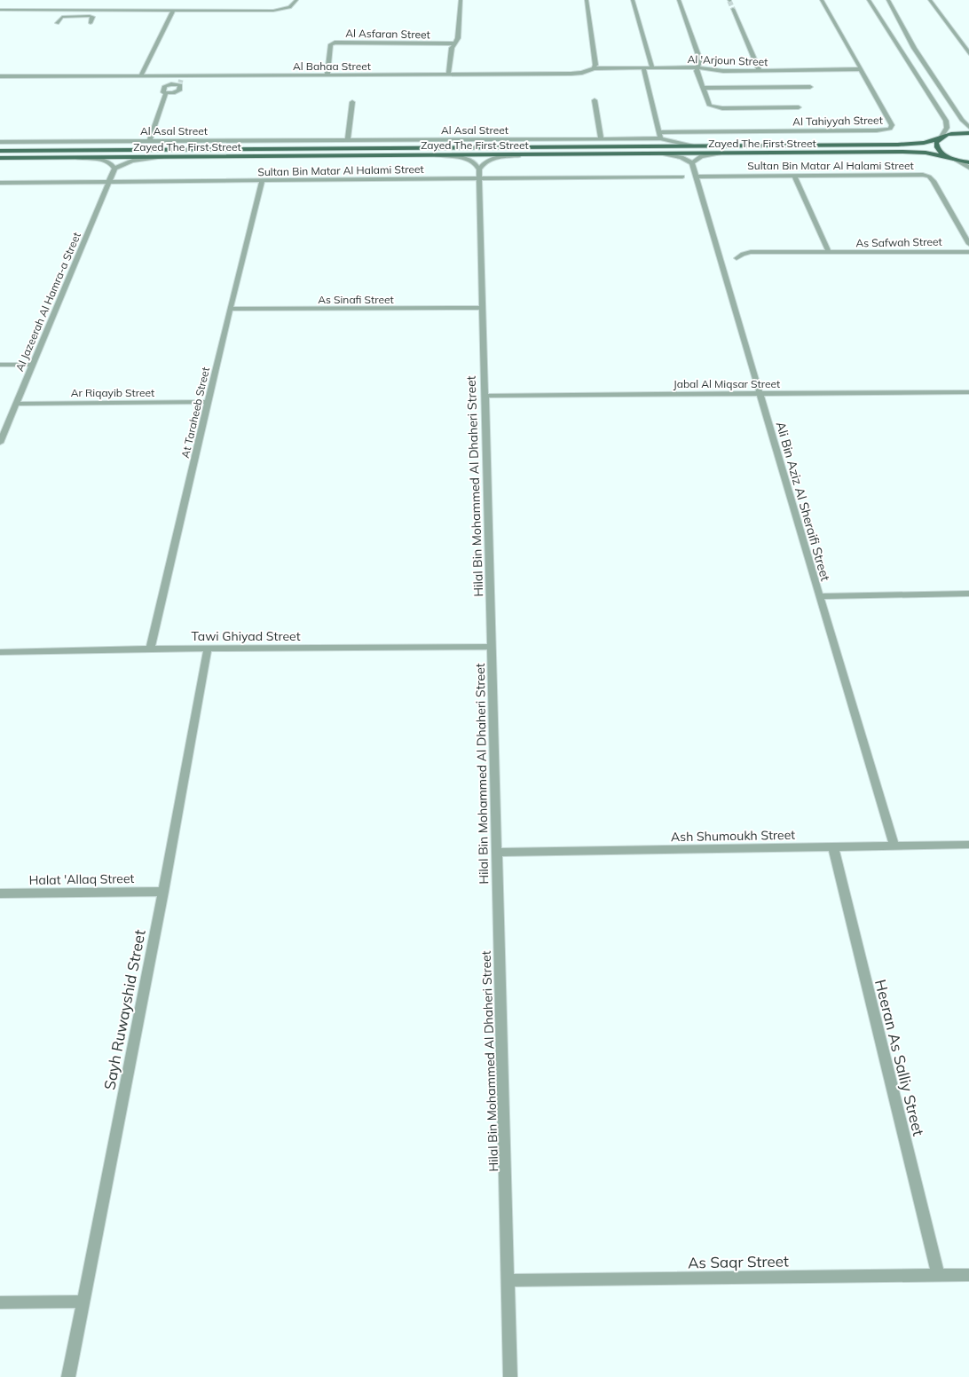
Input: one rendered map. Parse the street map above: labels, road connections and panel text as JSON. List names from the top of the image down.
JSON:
{
  "streets": {
    "main road": ["Zayed The First Street"],
    "street": [
      "Al Asfaran Street",
      "Al 'Arjoun Street",
      "Al Bahaa Street",
      "Al Tahiyyah Street",
      "Al Asal Street",
      "Sultan Bin Matar Al Halami Street",
      "As Safwah Street",
      "As Sinafi Street",
      "Al Jazeerah Al Hamra-a Street",
      "Jabal Al Miqsar Street",
      "Ar Riqayib Street",
      "At Taraheeb Street",
      "Hilal Bin Mohammed Al Dhaheri Street",
      "Ali Bin Aziz Al Sheraifi Street",
      "Tawi Ghiyad Street",
      "Ash Shumoukh Street",
      "Halat 'Allaq Street",
      "Sayh Ruwayshid Street",
      "Heeran As Salliy Street",
      "As Saqr Street"
    ]
  },
  "crossings": [
    ["Al Asfaran Street", "Al Bahaa Street"],
    ["Al 'Arjoun Street", "Al Bahaa Street"],
    ["Al 'Arjoun Street", "Al Tahiyyah Street"],
    ["Al Tahiyyah Street", "Al Asal Street"],
    ["Sultan Bin Matar Al Halami Street", "Al Jazeerah Al Hamra-a Street"],
    ["Sultan Bin Matar Al Halami Street", "At Taraheeb Street"],
    ["Sultan Bin Matar Al Halami Street", "Hilal Bin Mohammed Al Dhaheri Street"],
    ["Sultan Bin Matar Al Halami Street", "Ali Bin Aziz Al Sheraifi Street"],
    ["As Sinafi Street", "At Taraheeb Street"],
    ["As Sinafi Street", "Hilal Bin Mohammed Al Dhaheri Street"],
    ["Al Jazeerah Al Hamra-a Street", "Ar Riqayib Street"],
    ["Jabal Al Miqsar Street", "Hilal Bin Mohammed Al Dhaheri Street"],
    ["Jabal Al Miqsar Street", "Ali Bin Aziz Al Sheraifi Street"],
    ["Ar Riqayib Street", "At Taraheeb Street"],
    ["At Taraheeb Street", "Tawi Ghiyad Street"],
    ["Hilal Bin Mohammed Al Dhaheri Street", "Tawi Ghiyad Street"],
    ["Hilal Bin Mohammed Al Dhaheri Street", "Ash Shumoukh Street"],
    ["Hilal Bin Mohammed Al Dhaheri Street", "As Saqr Street"],
    ["Ali Bin Aziz Al Sheraifi Street", "Ash Shumoukh Street"],
    ["Tawi Ghiyad Street", "Sayh Ruwayshid Street"],
    ["Ash Shumoukh Street", "Heeran As Salliy Street"],
    ["Halat 'Allaq Street", "Sayh Ruwayshid Street"],
    ["Heeran As Salliy Street", "As Saqr Street"]
  ]
}
